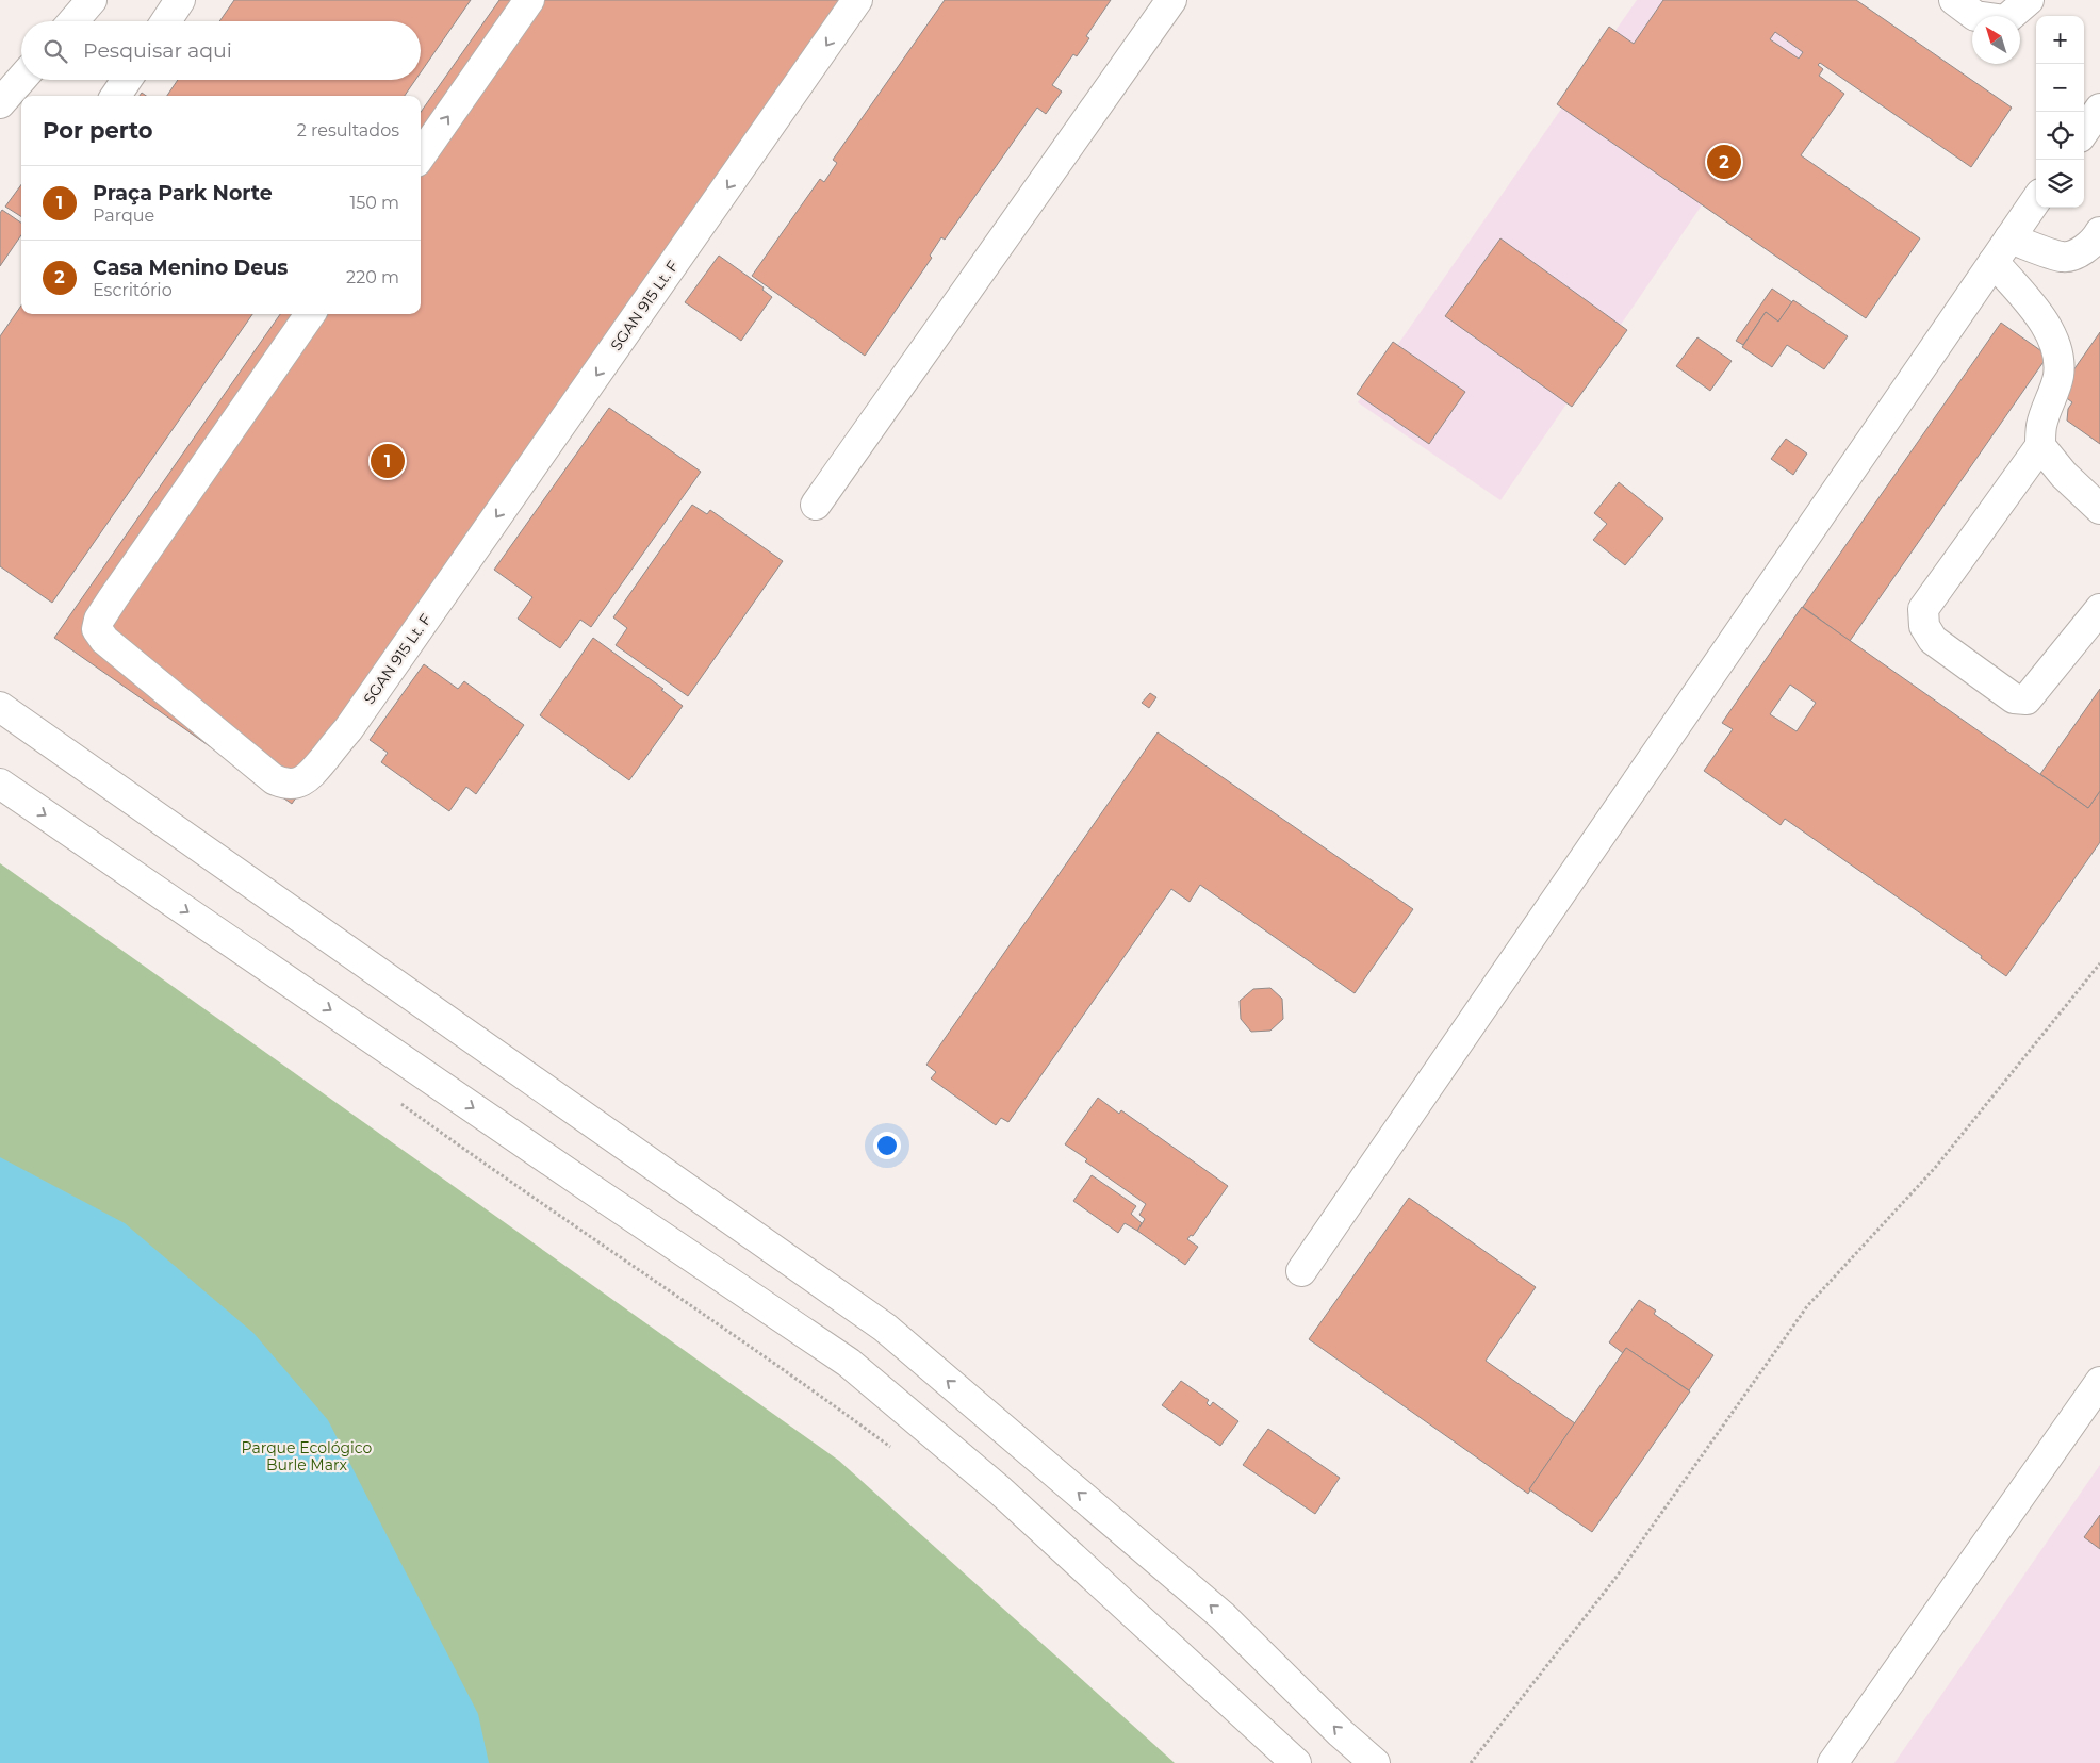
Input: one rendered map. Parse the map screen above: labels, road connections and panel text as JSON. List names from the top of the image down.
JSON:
{
  "streets": {
    "street": ["SGAN 915 Lt. F"]
  },
  "parks": ["Parque Ecológico Burle Marx"],
  "north": "top left",
  "page": {
    "map_buttons": ["+", "−"],
    "search": "Pesquisar aqui",
    "heading": ["Por perto", "2 resultados"],
    "pins": ["2", "1"],
    "list": [
      {
        "mark": "1",
        "name": "Praça Park Norte",
        "note": "Parque",
        "value": "150 m"
      },
      {
        "mark": "2",
        "name": "Casa Menino Deus",
        "note": "Escritório",
        "value": "220 m"
      }
    ]
  }
}
